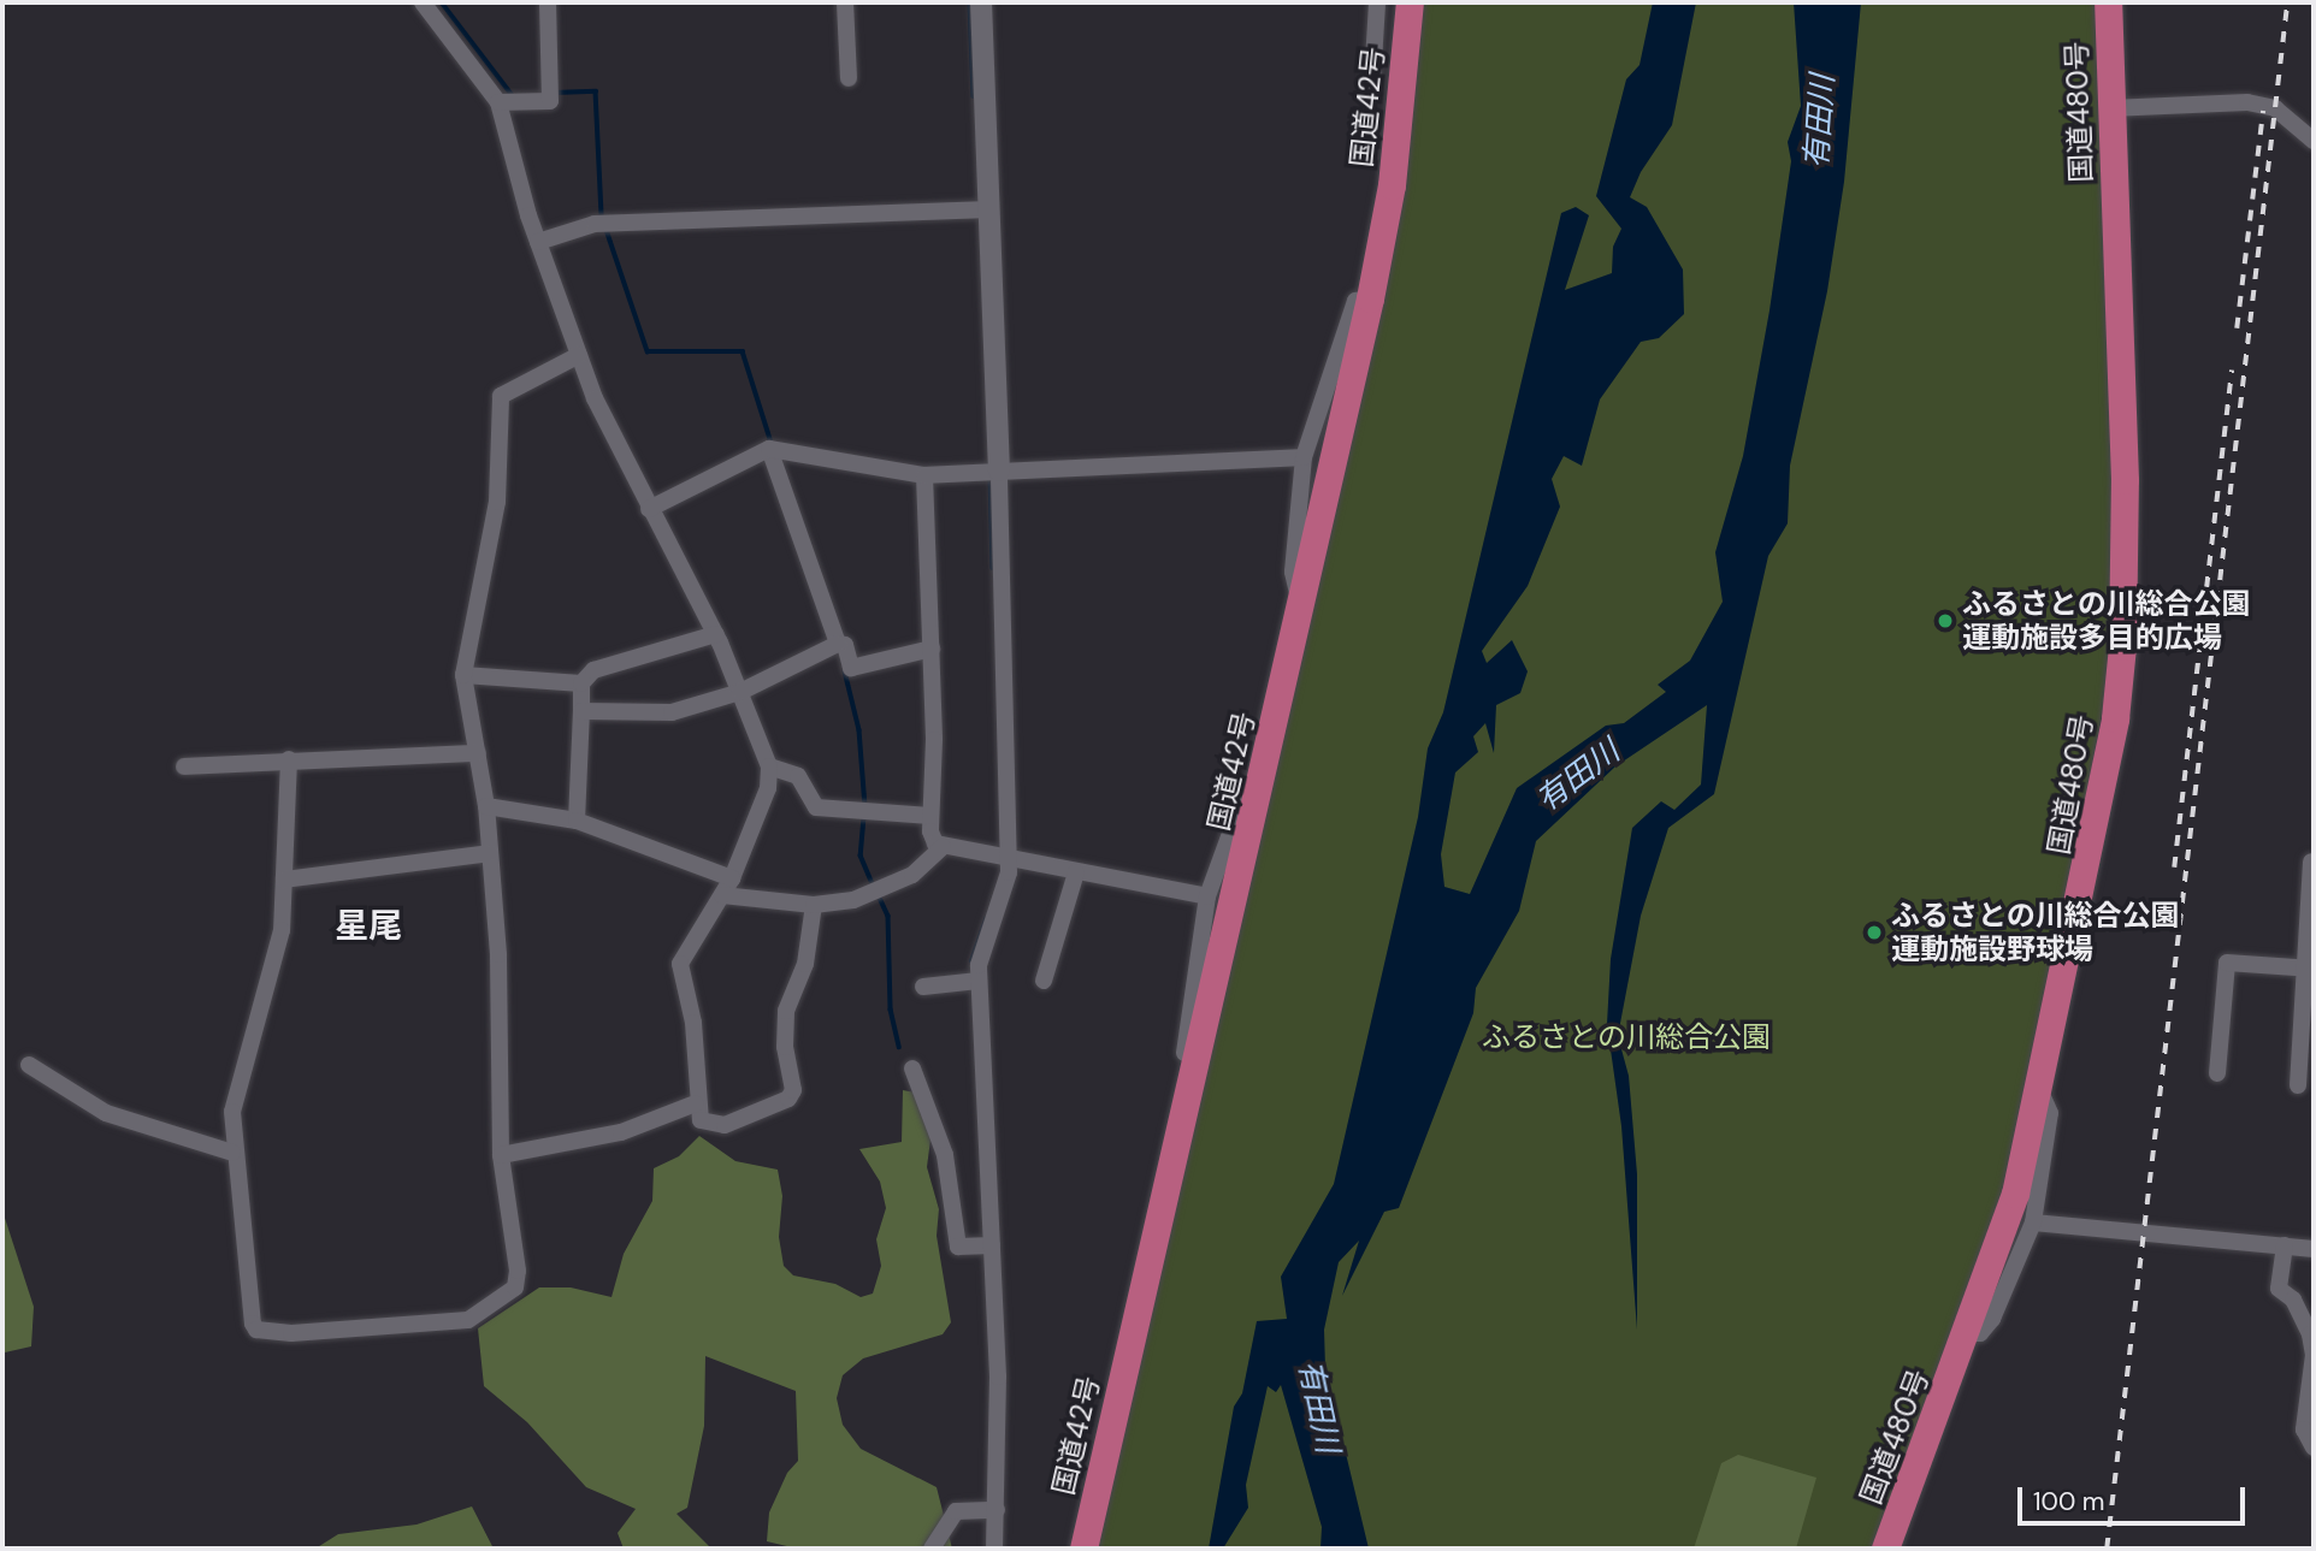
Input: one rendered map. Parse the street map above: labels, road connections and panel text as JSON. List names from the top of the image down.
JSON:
{
  "streets": {
    "highway": ["国道42号", "国道480号"]
  },
  "districts": ["星尾"],
  "water": ["有田川"],
  "parks": ["ふるさとの川総合公園"],
  "places": ["ふるさとの川総合公園 運動施設多目的広場", "ふるさとの川総合公園 運動施設野球場"],
  "scale_bar": "100 m"
}
